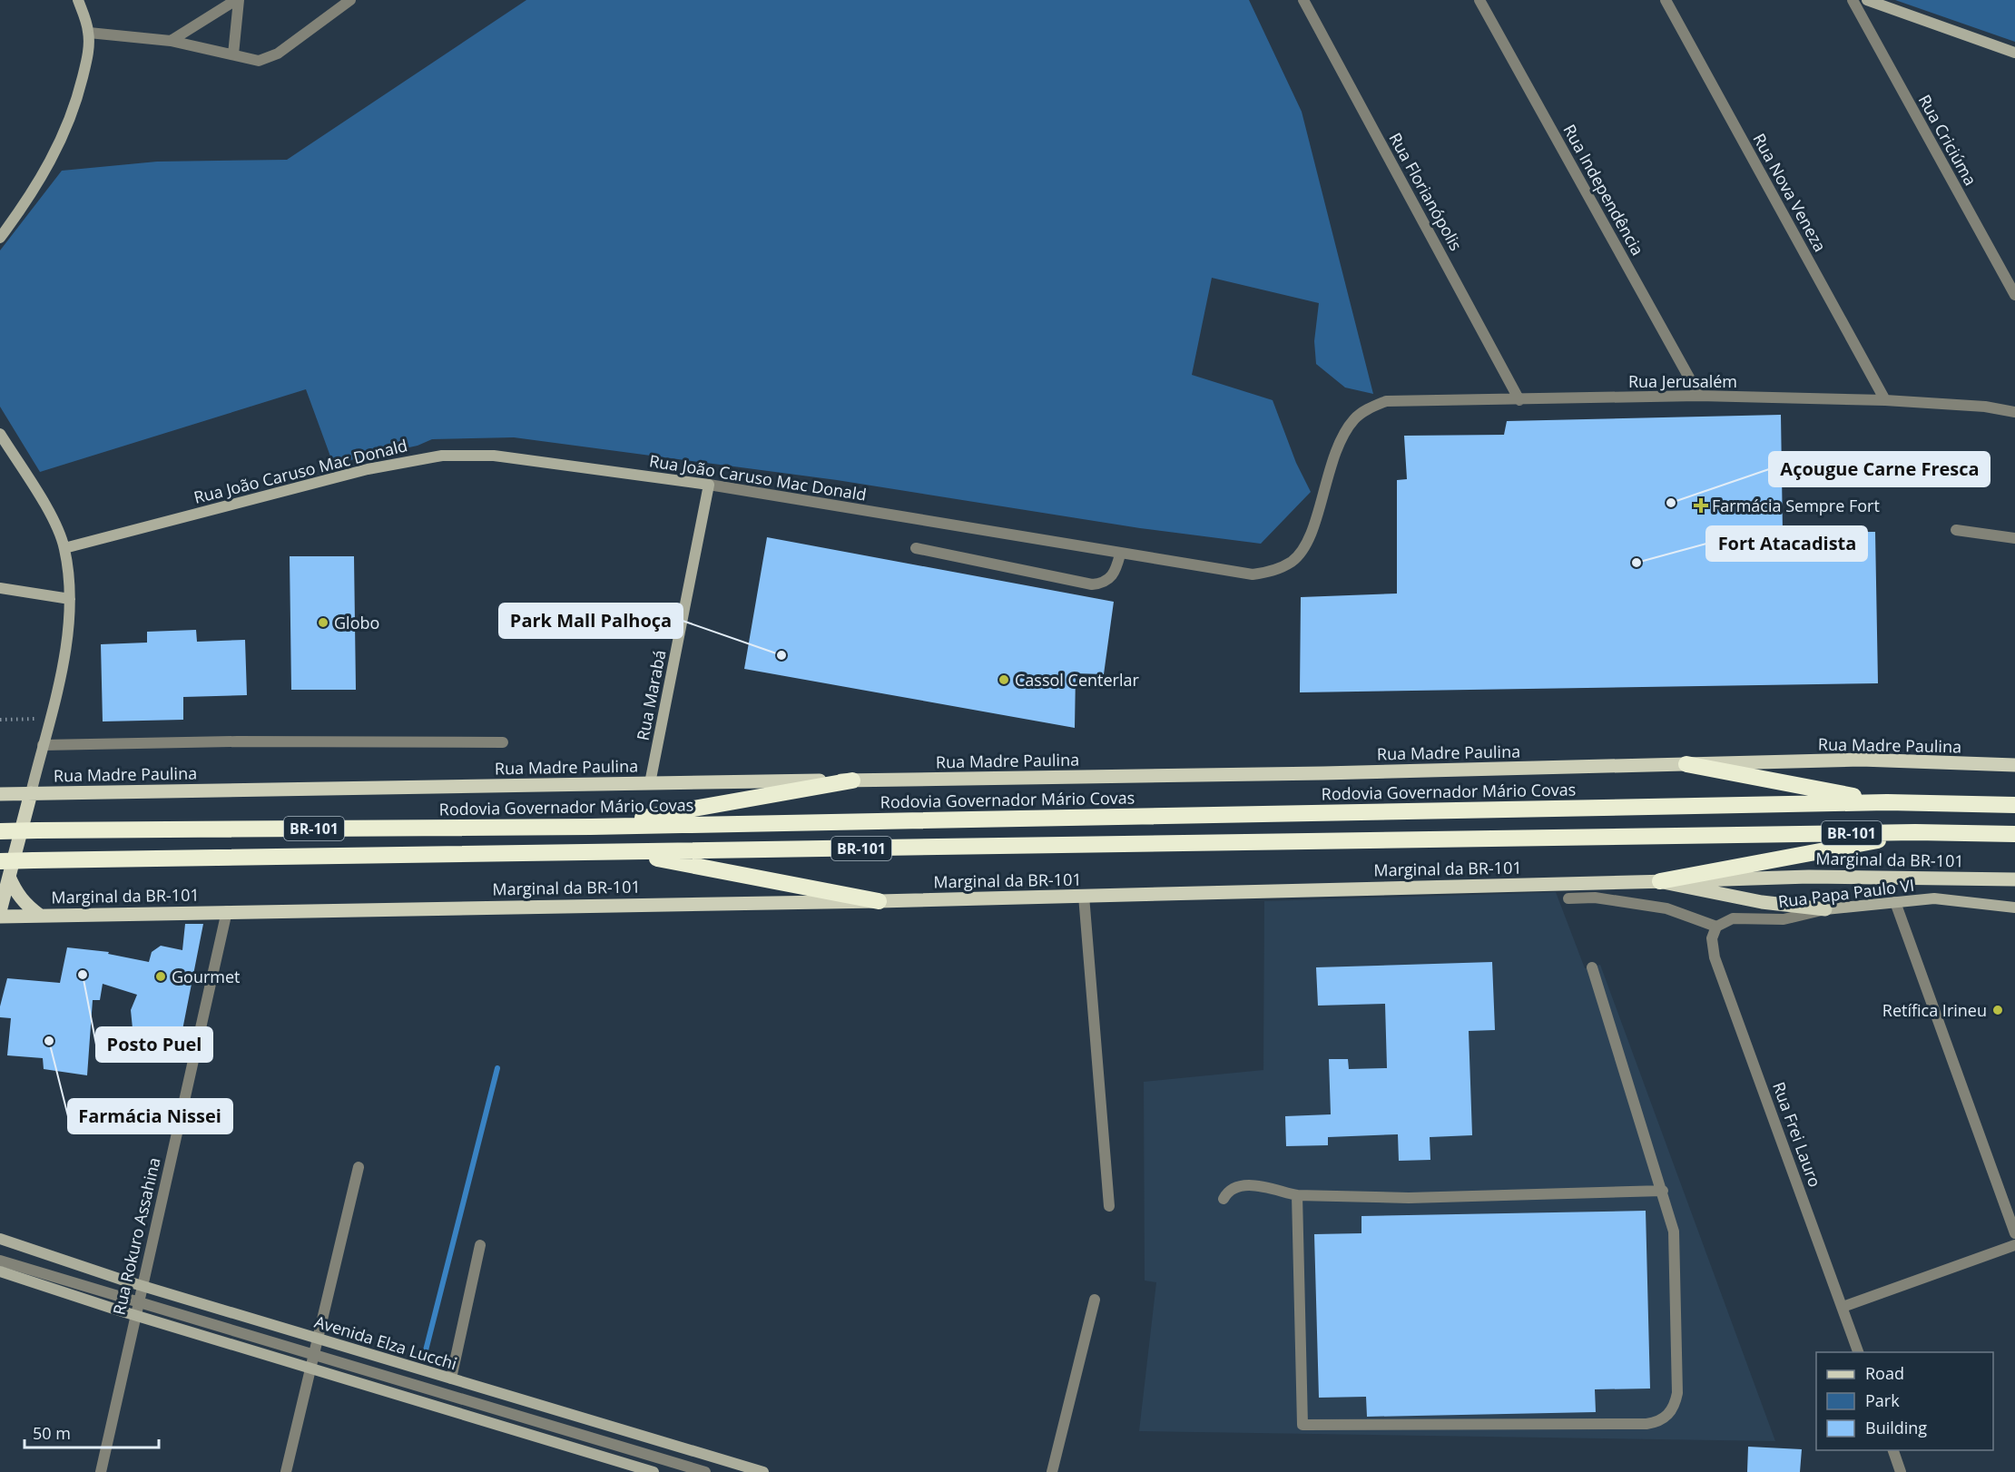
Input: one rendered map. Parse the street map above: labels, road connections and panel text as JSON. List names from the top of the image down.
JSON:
{
  "streets": {
    "highway": ["Rodovia Governador Mário Covas", "BR-101"],
    "main road": [
      "Rua João Caruso Mac Donald",
      "Rua Marabá",
      "Rua Madre Paulina",
      "Marginal da BR-101",
      "Rua Papa Paulo VI",
      "Avenida Elza Lucchi"
    ],
    "street": [
      "Rua Criciúma",
      "Rua Independência",
      "Rua Florianópolis",
      "Rua Nova Veneza",
      "Rua Jerusalém",
      "Rua Frei Lauro",
      "Rua Rokuro Assahina"
    ]
  },
  "crossings": [
    ["Rua Independência", "Rua Jerusalém"],
    ["Rua Florianópolis", "Rua Jerusalém"],
    ["Rua Nova Veneza", "Rua Jerusalém"],
    ["Rua Jerusalém", "Rua João Caruso Mac Donald"],
    ["Rua João Caruso Mac Donald", "Rua Marabá"],
    ["Rua Marabá", "Rua Madre Paulina"],
    ["Marginal da BR-101", "Rua Rokuro Assahina"],
    ["Rua Papa Paulo VI", "Rua Frei Lauro"],
    ["Rua Rokuro Assahina", "Avenida Elza Lucchi"]
  ],
  "places": {
    "other": [
      "Açougue Carne Fresca",
      "Fort Atacadista",
      "Globo",
      "Park Mall Palhoça",
      "Cassol Centerlar",
      "Posto Puel",
      "Gourmet",
      "Retífica Irineu",
      "Farmácia Nissei"
    ],
    "health": ["Farmácia Sempre Fort"]
  },
  "legend": ["Road", "Park", "Building"],
  "scale_bar": "50 m"
}
